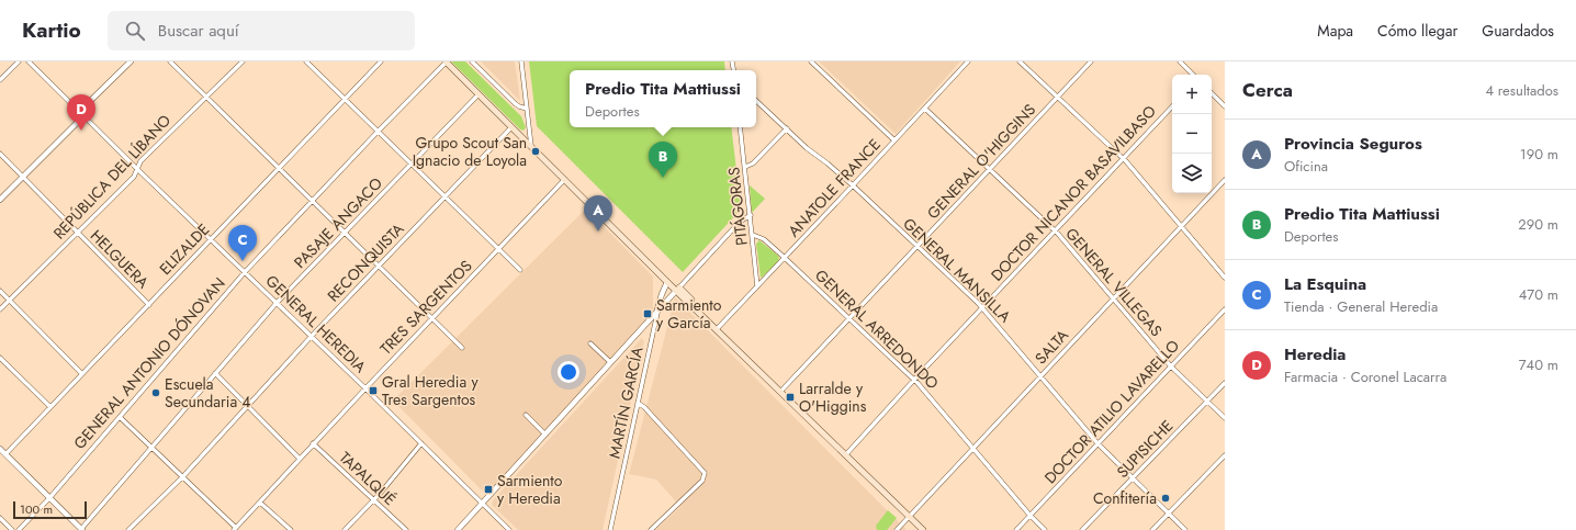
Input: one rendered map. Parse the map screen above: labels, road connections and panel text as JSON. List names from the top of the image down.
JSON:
{
  "streets": {
    "street": [
      "GENERAL O'HIGGINS",
      "REPÚBLICA DEL LÍBANO",
      "ANATOLE FRANCE",
      "DOCTOR NICANOR BASAVILBASO",
      "PITÁGORAS",
      "PASAJE ANGACO",
      "ELIZALDE",
      "HELGUERA",
      "RECONQUISTA",
      "GENERAL MANSILLA",
      "GENERAL VILLEGAS",
      "TRES SARGENTOS",
      "GENERAL HEREDIA",
      "GENERAL ARREDONDO",
      "SALTA",
      "GENERAL ANTONIO DÓNOVAN",
      "MARTÍN GARCÍA",
      "DOCTOR ATILIO LAVARELLO",
      "SUPISICHE",
      "TAPALQUÉ"
    ]
  },
  "crossings": [
    ["GENERAL O'HIGGINS", "GENERAL MANSILLA"],
    ["GENERAL O'HIGGINS", "GENERAL VILLEGAS"],
    ["GENERAL O'HIGGINS", "GENERAL ARREDONDO"],
    ["REPÚBLICA DEL LÍBANO", "HELGUERA"],
    ["REPÚBLICA DEL LÍBANO", "GENERAL HEREDIA"],
    ["ANATOLE FRANCE", "PITÁGORAS"],
    ["ANATOLE FRANCE", "GENERAL MANSILLA"],
    ["ANATOLE FRANCE", "GENERAL VILLEGAS"],
    ["ANATOLE FRANCE", "GENERAL ARREDONDO"],
    ["DOCTOR NICANOR BASAVILBASO", "GENERAL MANSILLA"],
    ["DOCTOR NICANOR BASAVILBASO", "GENERAL VILLEGAS"],
    ["DOCTOR NICANOR BASAVILBASO", "GENERAL ARREDONDO"],
    ["PITÁGORAS", "GENERAL ARREDONDO"],
    ["PASAJE ANGACO", "GENERAL HEREDIA"],
    ["ELIZALDE", "HELGUERA"],
    ["ELIZALDE", "GENERAL HEREDIA"],
    ["RECONQUISTA", "GENERAL HEREDIA"],
    ["GENERAL MANSILLA", "SALTA"],
    ["GENERAL MANSILLA", "DOCTOR ATILIO LAVARELLO"],
    ["GENERAL MANSILLA", "SUPISICHE"],
    ["GENERAL VILLEGAS", "SALTA"],
    ["GENERAL VILLEGAS", "DOCTOR ATILIO LAVARELLO"],
    ["GENERAL VILLEGAS", "SUPISICHE"],
    ["TRES SARGENTOS", "GENERAL HEREDIA"],
    ["TRES SARGENTOS", "TAPALQUÉ"],
    ["GENERAL HEREDIA", "GENERAL ANTONIO DÓNOVAN"],
    ["GENERAL ARREDONDO", "SALTA"],
    ["GENERAL ARREDONDO", "DOCTOR ATILIO LAVARELLO"]
  ],
  "places": {
    "other": ["Grupo Scout San Ignacio de Loyola", "Escuela Secundaria 4", "Confitería"],
    "transit": [
      "Sarmiento y García",
      "Gral Heredia y Tres Sargentos",
      "Larralde y O'Higgins",
      "Sarmiento y Heredia"
    ]
  },
  "scale_bar": "100 m",
  "page": {
    "header": "Kartio",
    "search": "Buscar aquí",
    "nav": ["Mapa", "Cómo llegar", "Guardados"],
    "heading": ["Cerca", "4 resultados"],
    "popup": ["Predio Tita Mattiussi", "Deportes"],
    "map_buttons": ["+", "−"],
    "pins": [
      "D",
      "B",
      "A",
      "C"
    ],
    "list": [
      {
        "mark": "A",
        "name": "Provincia Seguros",
        "note": "Oficina",
        "value": "190 m"
      },
      {
        "mark": "B",
        "name": "Predio Tita Mattiussi",
        "note": "Deportes",
        "value": "290 m"
      },
      {
        "mark": "C",
        "name": "La Esquina",
        "note": "Tienda · General Heredia",
        "value": "470 m"
      },
      {
        "mark": "D",
        "name": "Heredia",
        "note": "Farmacia · Coronel Lacarra",
        "value": "740 m"
      }
    ],
    "scale": "100 m"
  }
}
